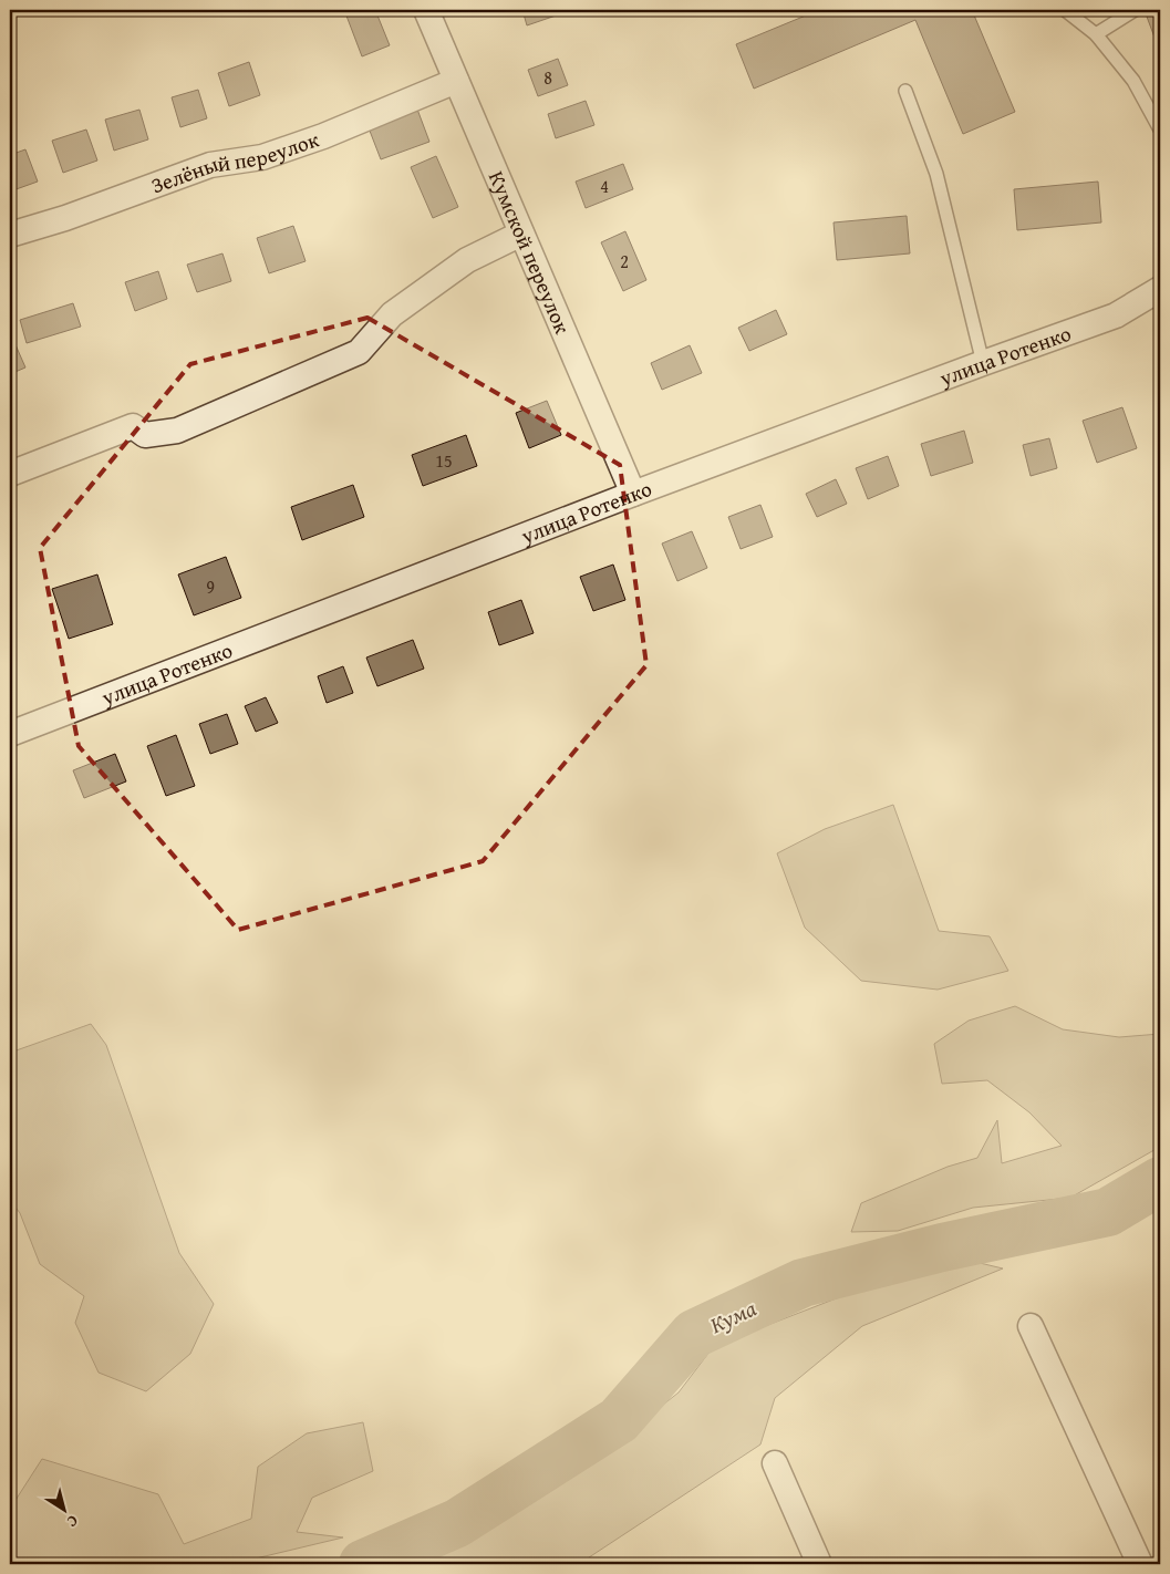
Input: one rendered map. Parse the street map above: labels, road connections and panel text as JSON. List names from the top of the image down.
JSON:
{
  "streets": {
    "street": ["Зелёный переулок", "Кумской переулок", "улица Ротенко"]
  },
  "crossings": [
    ["Зелёный переулок", "Кумской переулок"],
    ["Кумской переулок", "улица Ротенко"]
  ],
  "water": ["Кума"],
  "house_numbers": [
    "8",
    "4",
    "2",
    "15",
    "9"
  ],
  "north": "bottom right"
}
